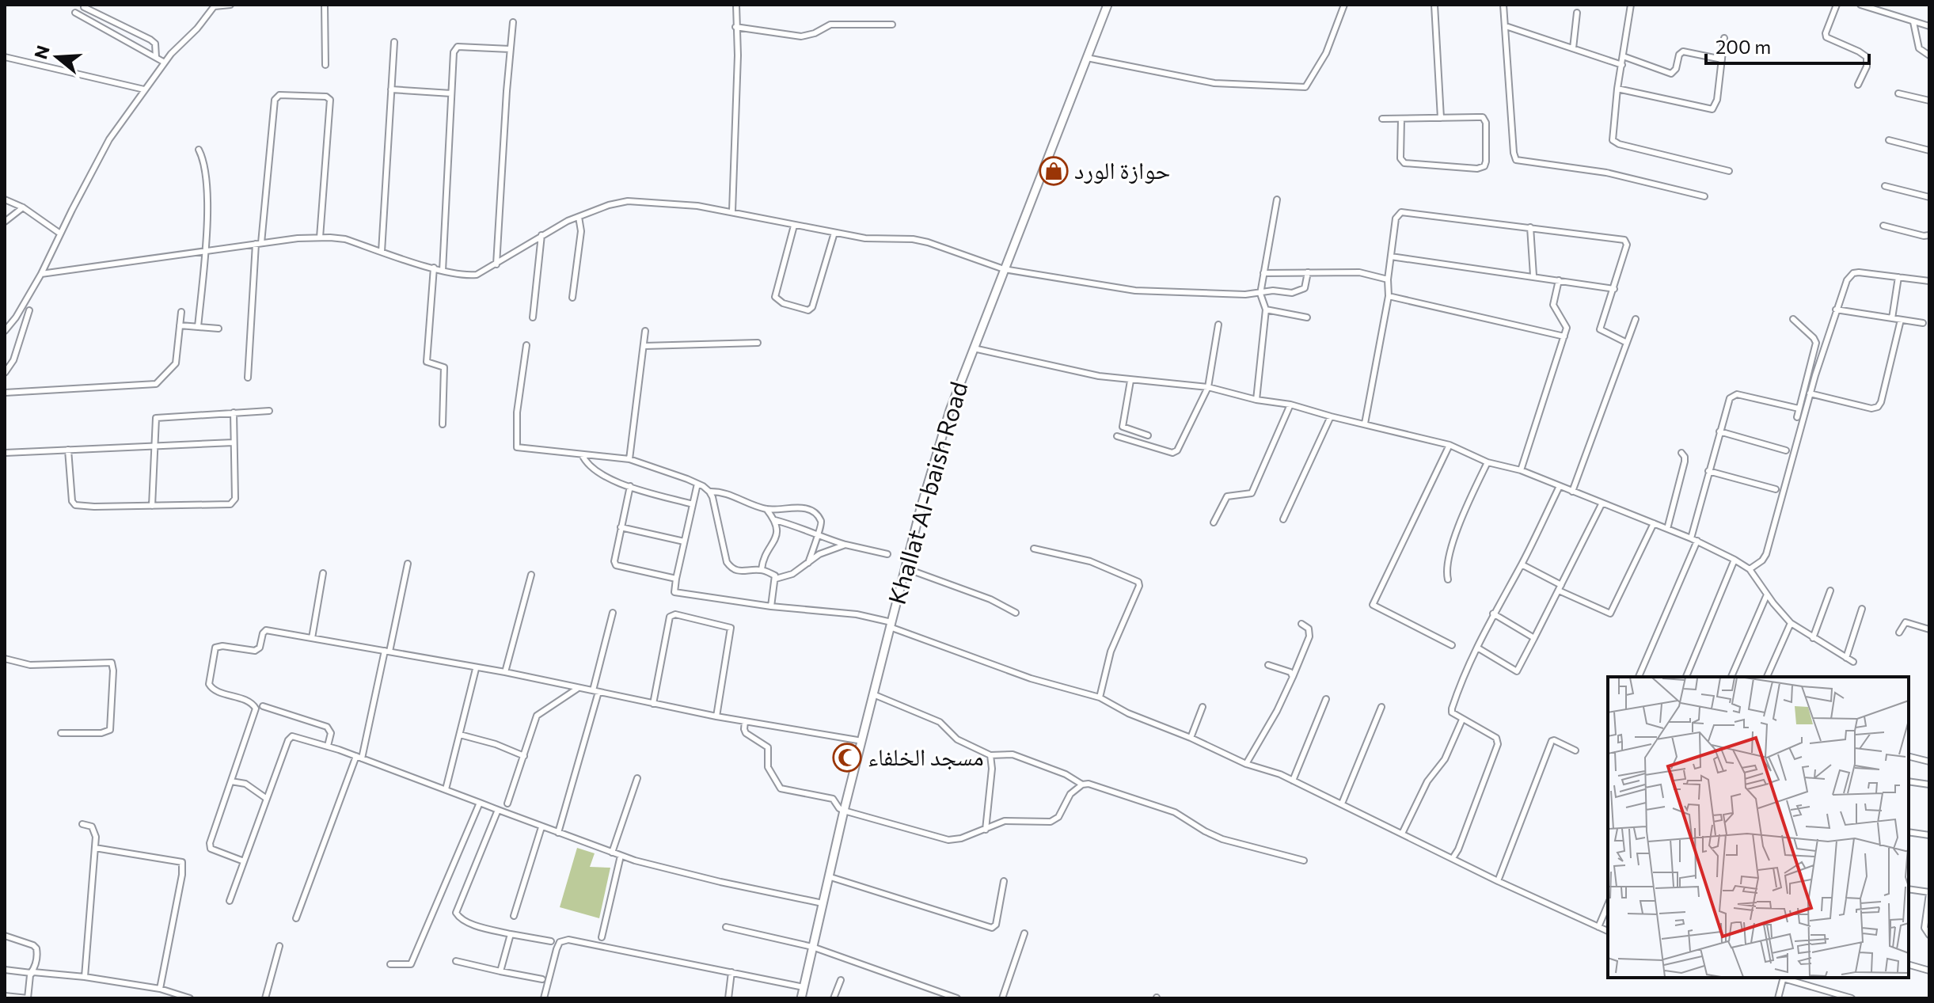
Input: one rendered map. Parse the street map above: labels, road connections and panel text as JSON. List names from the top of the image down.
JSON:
{
  "streets": {
    "street": ["Khallat Al-baish Road"]
  },
  "places": {
    "shop": ["حوازة الورد"],
    "mosque": ["مسجد الخلفاء"]
  },
  "scale_bar": "200 m",
  "north": "left"
}
